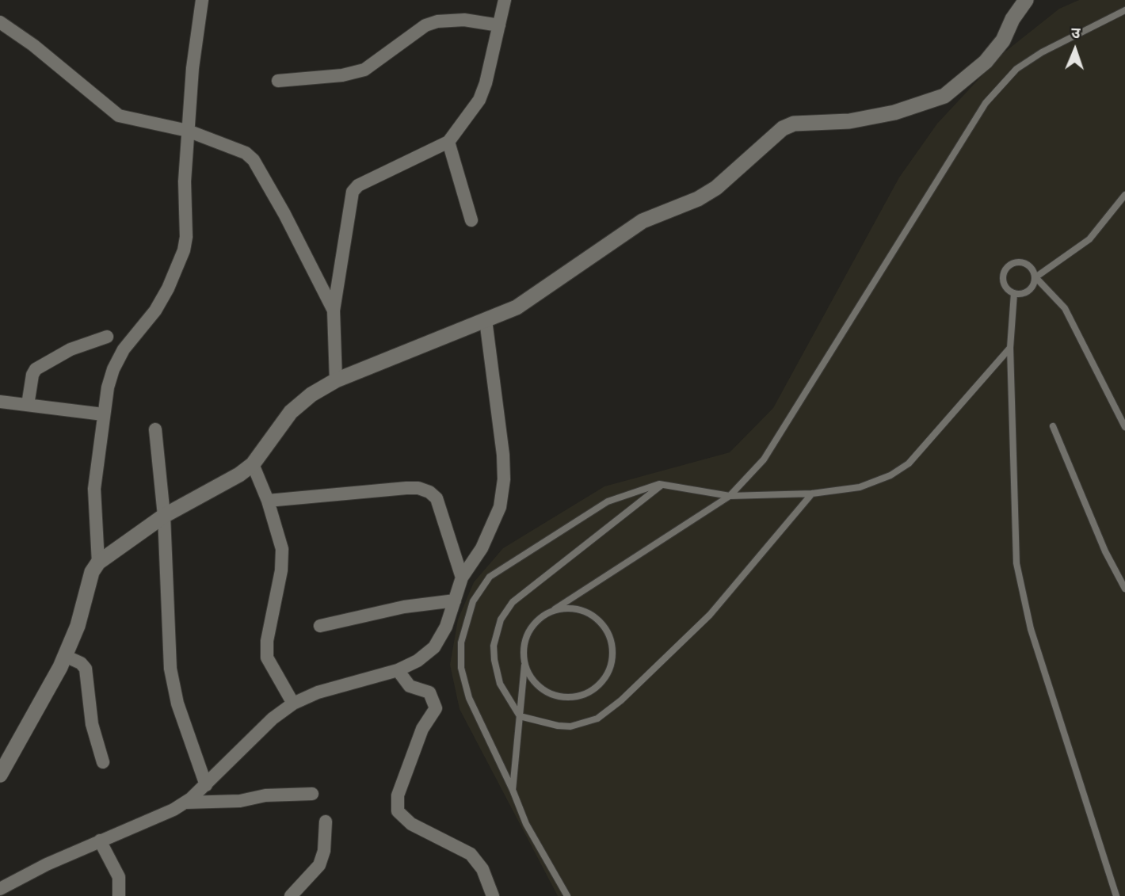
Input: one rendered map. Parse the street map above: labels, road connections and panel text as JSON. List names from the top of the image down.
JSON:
{
  "north": "top"
}
